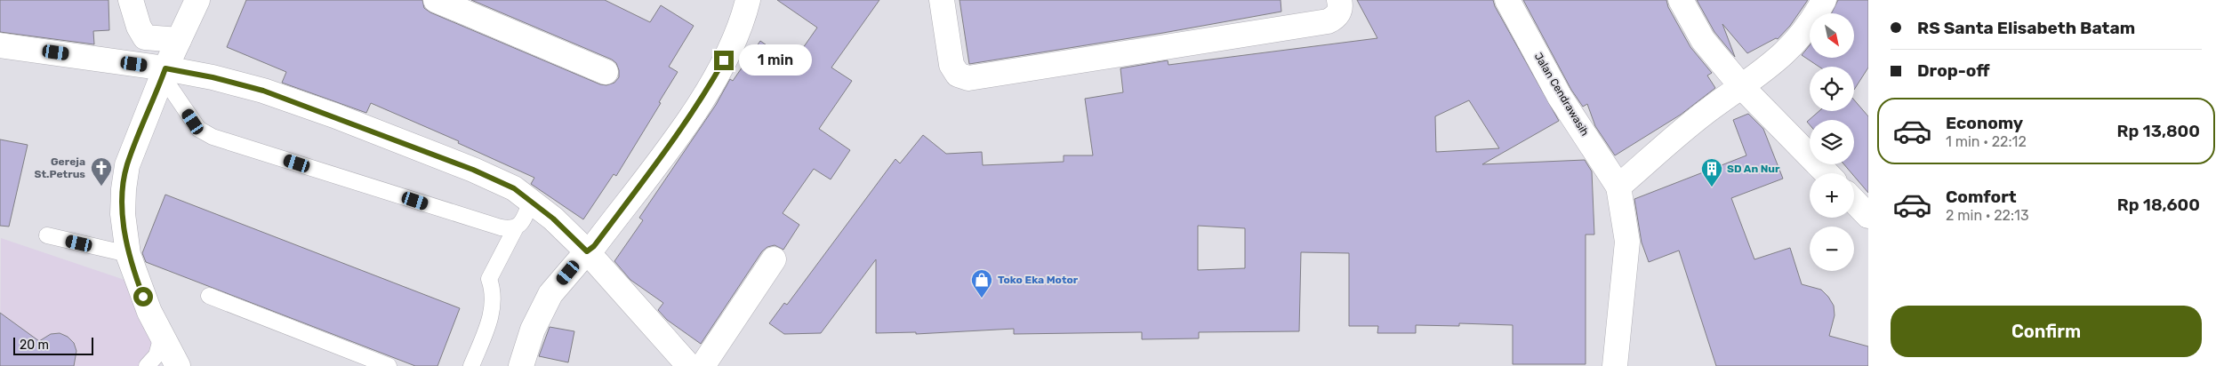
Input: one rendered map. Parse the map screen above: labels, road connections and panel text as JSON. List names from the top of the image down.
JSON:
{
  "streets": {
    "street": ["Jalan Cendrawasih"]
  },
  "places": {
    "church": ["Gereja St.Petrus"],
    "building": ["SD An Nur"],
    "shop": ["Toko Eka Motor"]
  },
  "scale_bar": "20 m",
  "north": "bottom right",
  "page": {
    "banner": ["RS Santa Elisabeth Batam", "Drop-off"],
    "map_buttons": ["+", "−"],
    "bubble": "1 min",
    "list": [
      {
        "name": "Economy",
        "note": "1 min · 22:12",
        "value": "Rp 13,800"
      },
      {
        "name": "Comfort",
        "note": "2 min · 22:13",
        "value": "Rp 18,600"
      }
    ],
    "buttons": "Confirm",
    "scale": "20 m"
  }
}
